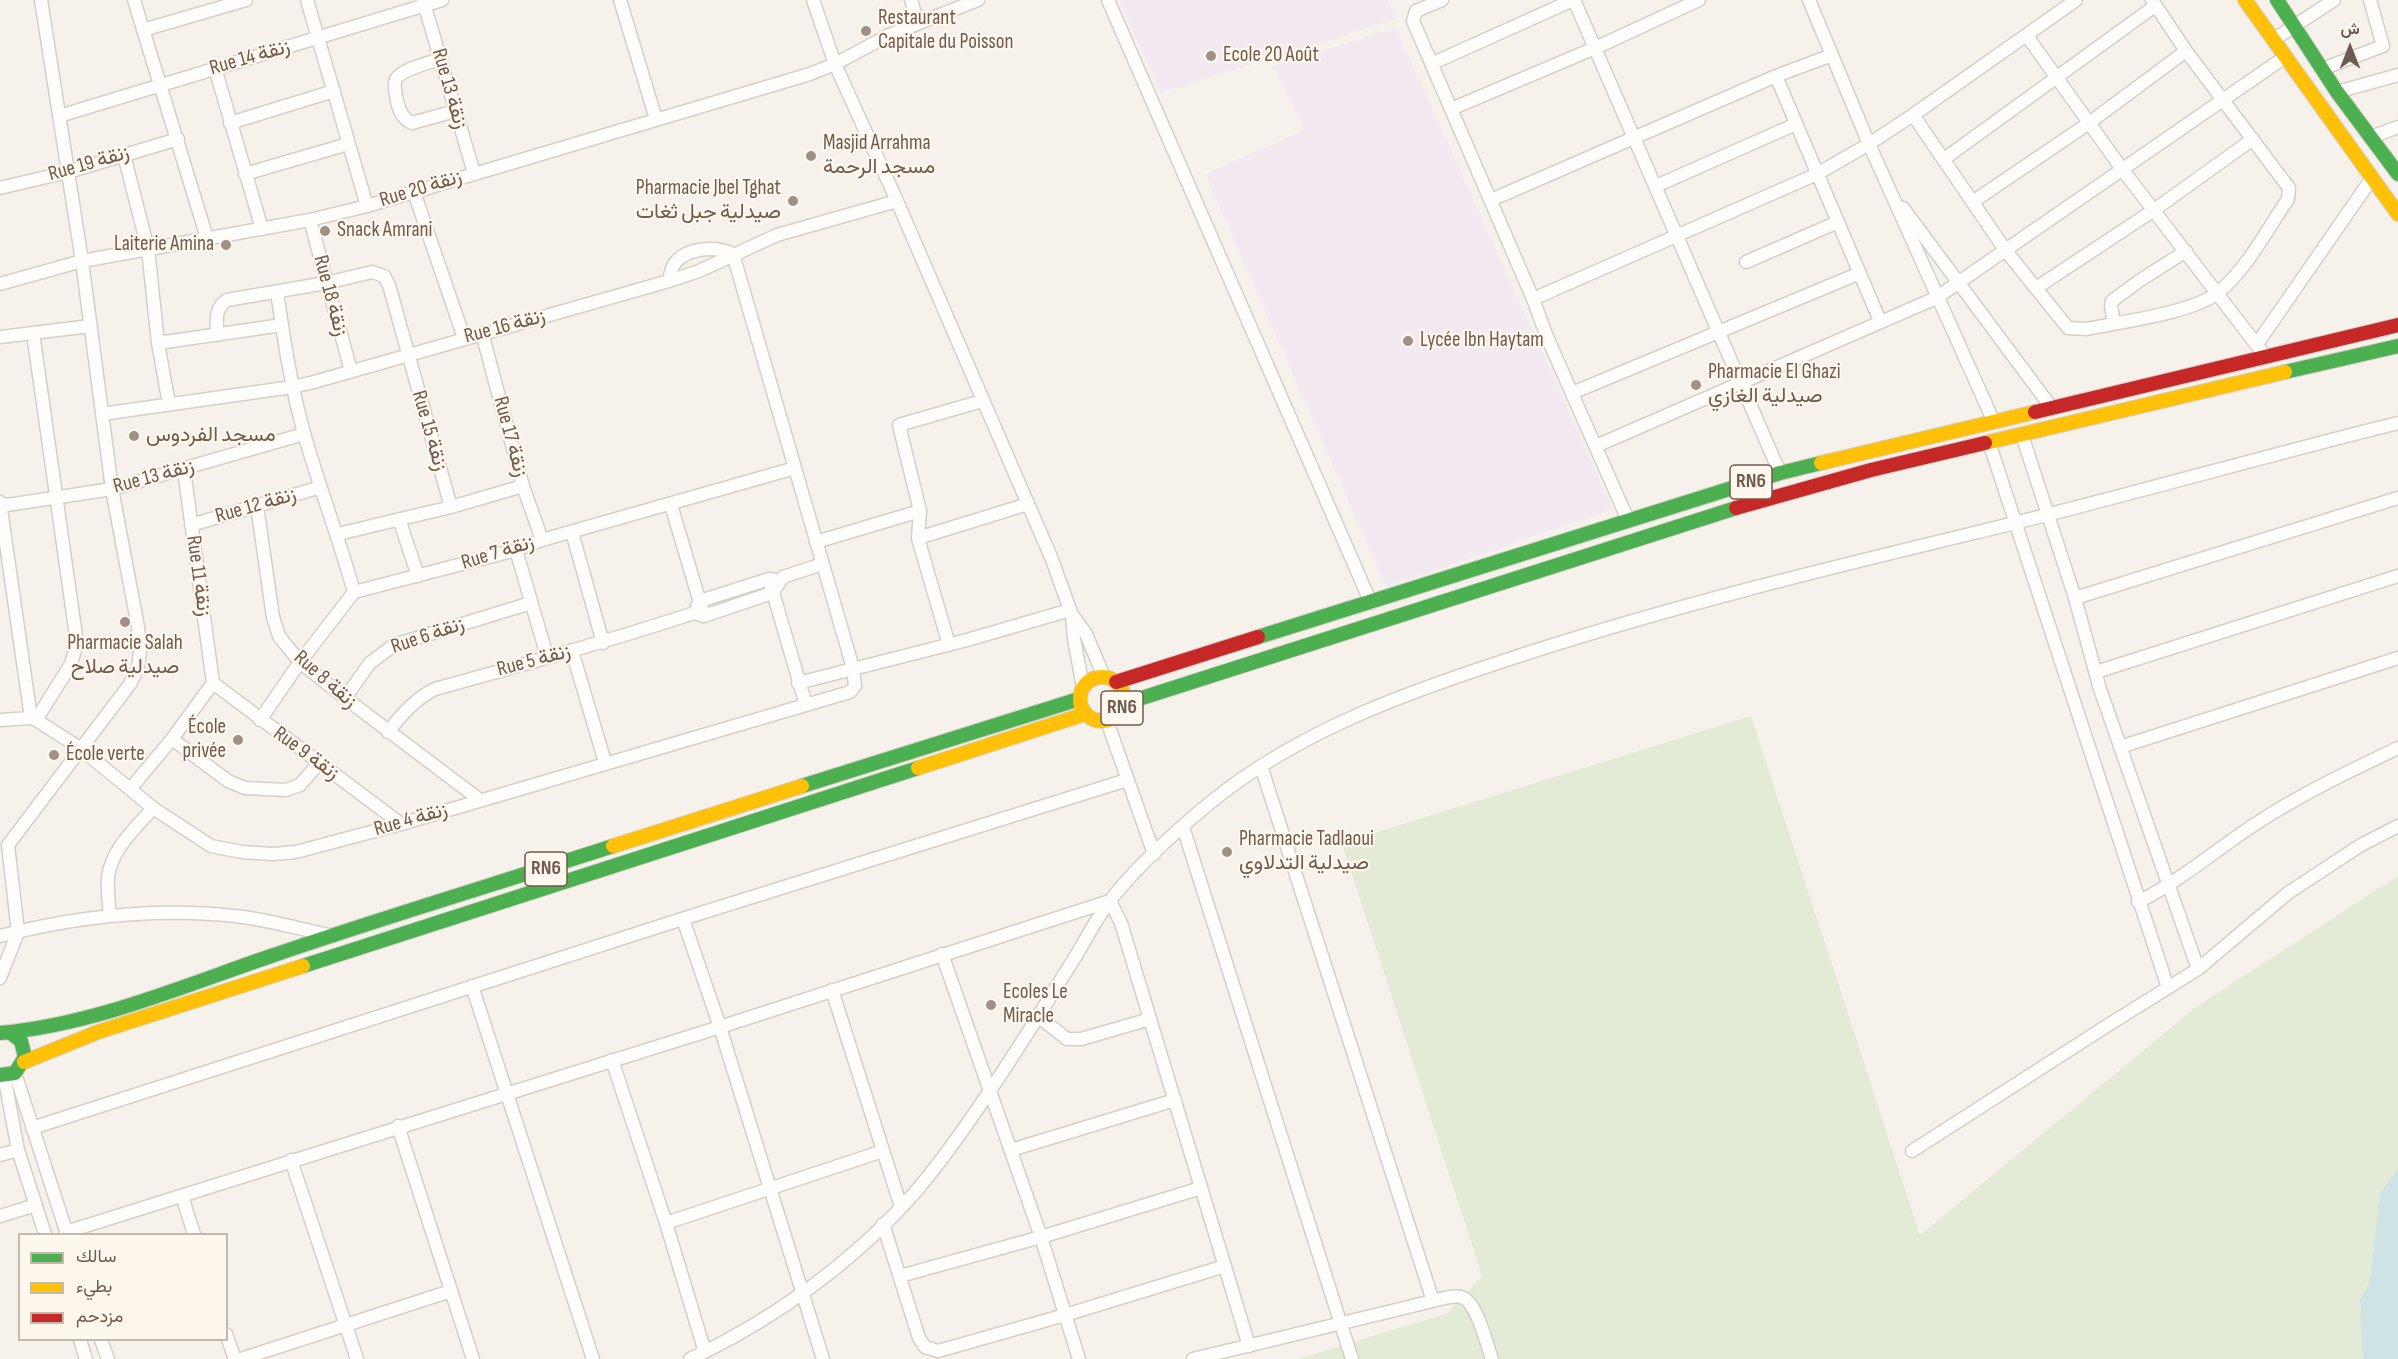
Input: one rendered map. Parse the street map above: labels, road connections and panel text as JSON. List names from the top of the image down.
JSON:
{
  "streets": {
    "main road": ["RN6"],
    "street": [
      "Rue 14 زنقة",
      "Rue 13 زنقة",
      "Rue 19 زنقة",
      "Rue 20 زنقة",
      "Rue 18 زنقة",
      "Rue 16 زنقة",
      "Rue 15 زنقة",
      "Rue 17 زنقة",
      "Rue 12 زنقة",
      "Rue 7 زنقة",
      "Rue 11 زنقة",
      "Rue 6 زنقة",
      "Rue 5 زنقة",
      "Rue 8 زنقة",
      "Rue 9 زنقة",
      "Rue 4 زنقة"
    ]
  },
  "crossings": [
    ["Rue 14 زنقة", "Rue 13 زنقة"],
    ["Rue 13 زنقة", "Rue 20 زنقة"],
    ["Rue 13 زنقة", "Rue 11 زنقة"],
    ["Rue 20 زنقة", "Rue 18 زنقة"],
    ["Rue 18 زنقة", "Rue 16 زنقة"],
    ["Rue 16 زنقة", "Rue 15 زنقة"],
    ["Rue 16 زنقة", "Rue 17 زنقة"],
    ["Rue 17 زنقة", "Rue 7 زنقة"],
    ["Rue 12 زنقة", "Rue 11 زنقة"],
    ["Rue 12 زنقة", "Rue 8 زنقة"],
    ["Rue 11 زنقة", "Rue 9 زنقة"],
    ["Rue 6 زنقة", "Rue 8 زنقة"],
    ["Rue 5 زنقة", "Rue 8 زنقة"],
    ["Rue 8 زنقة", "Rue 4 زنقة"],
    ["Rue 9 زنقة", "Rue 4 زنقة"]
  ],
  "places": [
    "Restaurant Capitale du Poisson",
    "Ecole 20 Août",
    "Masjid Arrahma مسجد الرحمة",
    "Pharmacie Jbel Tghat صيدلية جبل ثغات",
    "Snack Amrani",
    "Laiterie Amina",
    "Lycée Ibn Haytam",
    "Pharmacie El Ghazi صيدلية الغازي",
    "مسجد الفردوس",
    "Pharmacie Salah صيدلية صلاح",
    "École privée",
    "École verte",
    "Pharmacie Tadlaoui صيدلية التدلاوي",
    "Ecoles Le Miracle"
  ],
  "legend": ["سالك", "بطيء", "مزدحم"],
  "north": "top"
}
